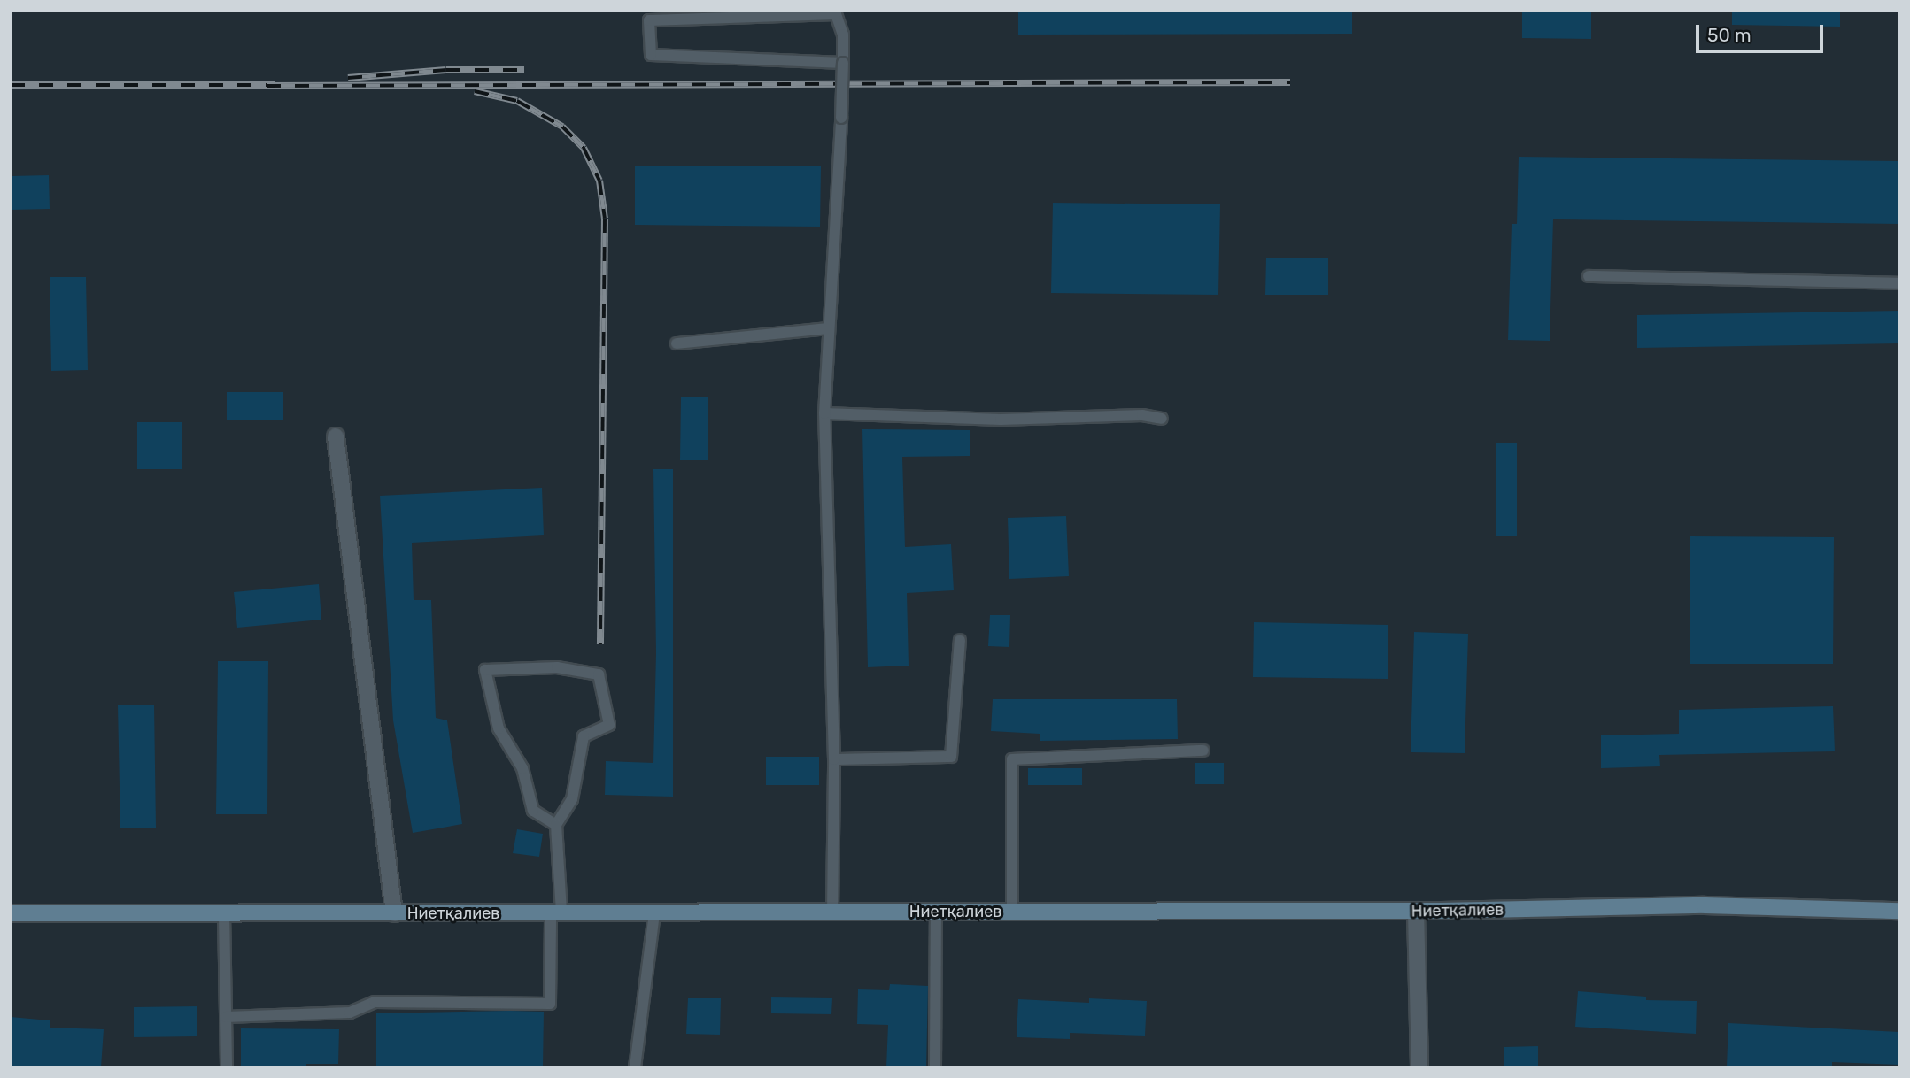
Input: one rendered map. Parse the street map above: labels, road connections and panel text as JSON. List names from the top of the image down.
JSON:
{
  "streets": {
    "street": ["Ниетқалиев"]
  },
  "scale_bar": "50 m"
}
